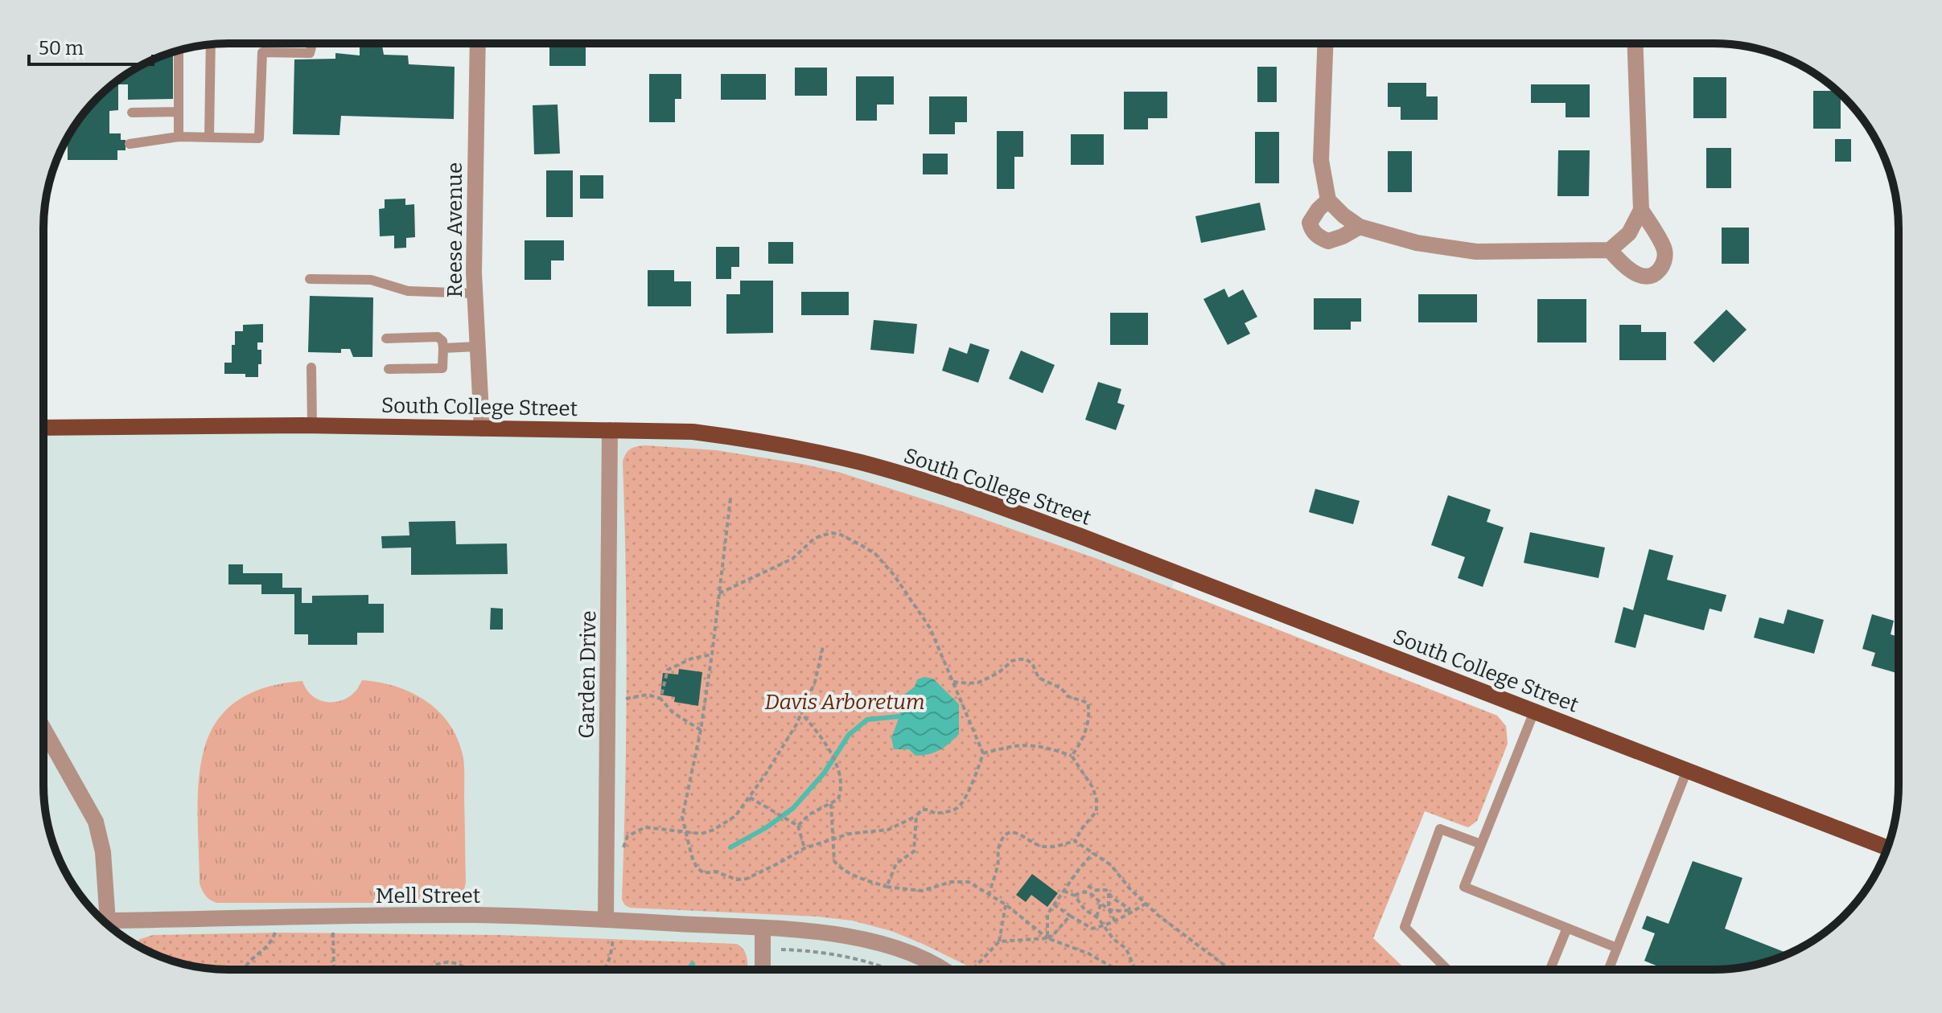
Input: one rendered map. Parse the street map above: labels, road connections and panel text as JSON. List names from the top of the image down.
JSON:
{
  "streets": {
    "main road": ["South College Street"],
    "street": ["Reese Avenue", "Garden Drive", "Mell Street"]
  },
  "crossings": [
    ["Reese Avenue", "South College Street"],
    ["South College Street", "Garden Drive"],
    ["Garden Drive", "Mell Street"]
  ],
  "parks": ["Davis Arboretum"],
  "scale_bar": "50 m"
}
